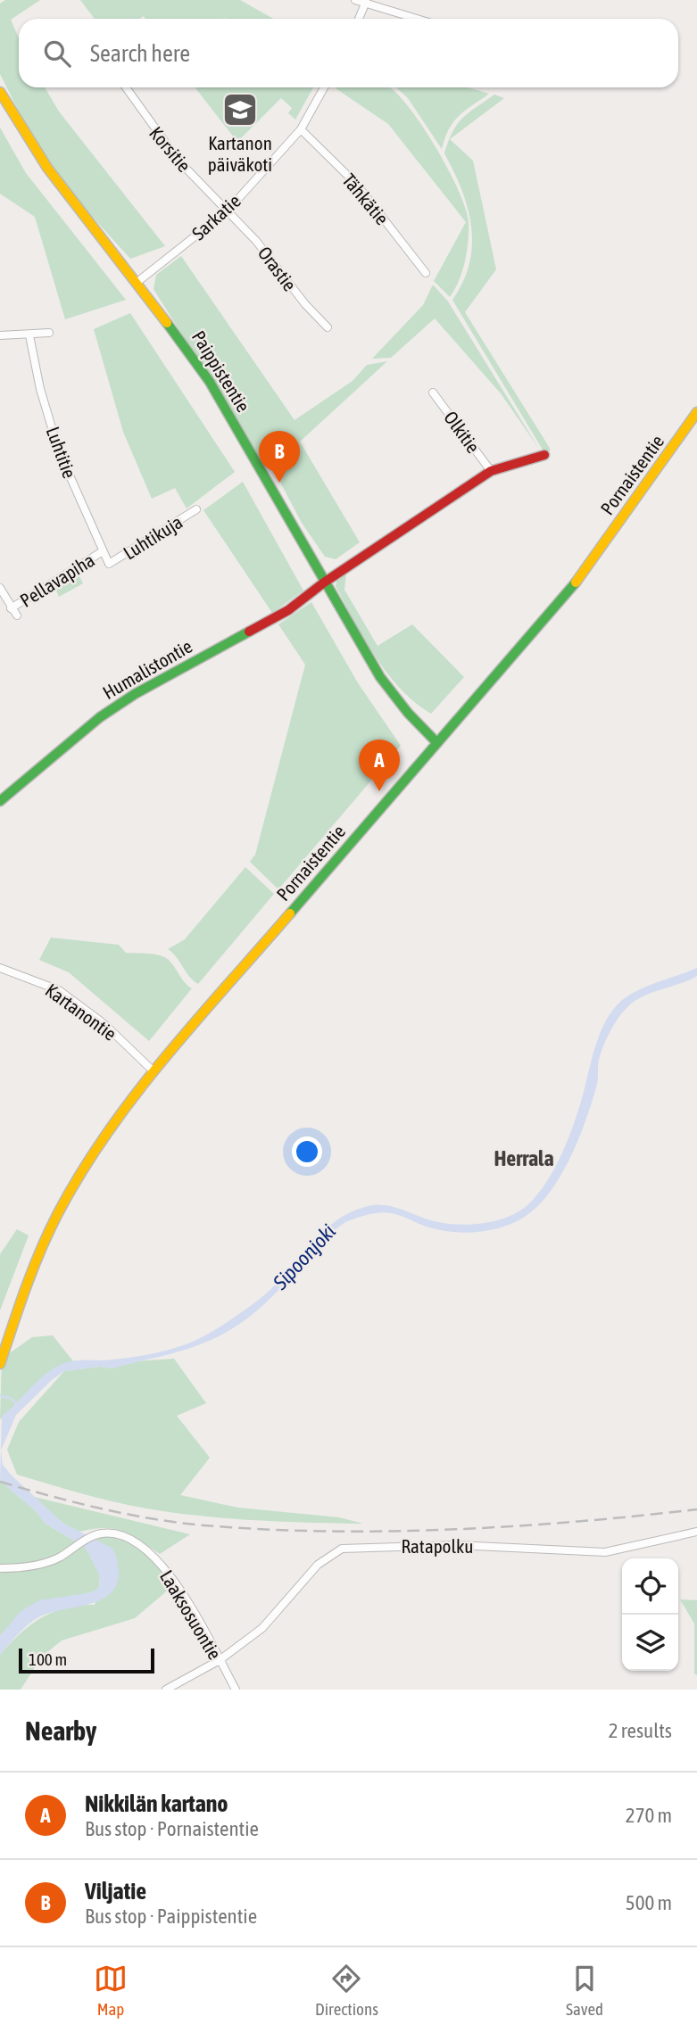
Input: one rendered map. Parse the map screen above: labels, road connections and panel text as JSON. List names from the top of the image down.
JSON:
{
  "streets": {
    "street": [
      "Korsitie",
      "Tähkätie",
      "Sarkatie",
      "Orastie",
      "Paippistentie",
      "Olkitie",
      "Luhtitie",
      "Pornaistentie",
      "Luhtikuja",
      "Pellavapiha",
      "Humalistontie",
      "Kartanontie",
      "Ratapolku",
      "Laaksosuontie"
    ]
  },
  "crossings": [
    ["Korsitie", "Sarkatie"],
    ["Korsitie", "Orastie"],
    ["Tähkätie", "Sarkatie"],
    ["Sarkatie", "Orastie"],
    ["Sarkatie", "Paippistentie"],
    ["Paippistentie", "Pornaistentie"],
    ["Paippistentie", "Humalistontie"],
    ["Olkitie", "Humalistontie"],
    ["Luhtitie", "Luhtikuja"],
    ["Luhtitie", "Pellavapiha"],
    ["Pornaistentie", "Kartanontie"],
    ["Ratapolku", "Laaksosuontie"]
  ],
  "districts": ["Herrala"],
  "water": ["Sipoonjoki"],
  "places": {
    "school or university": ["Kartanon päiväkoti"]
  },
  "scale_bar": "100 m",
  "page": {
    "search": "Search here",
    "pins": ["B", "A"],
    "scale": "100 m",
    "heading": ["Nearby", "2 results"],
    "list": [
      {
        "mark": "A",
        "name": "Nikkilän kartano",
        "note": "Bus stop · Pornaistentie",
        "value": "270 m"
      },
      {
        "mark": "B",
        "name": "Viljatie",
        "note": "Bus stop · Paippistentie",
        "value": "500 m"
      }
    ],
    "nav": ["Map", "Directions", "Saved"]
  }
}
